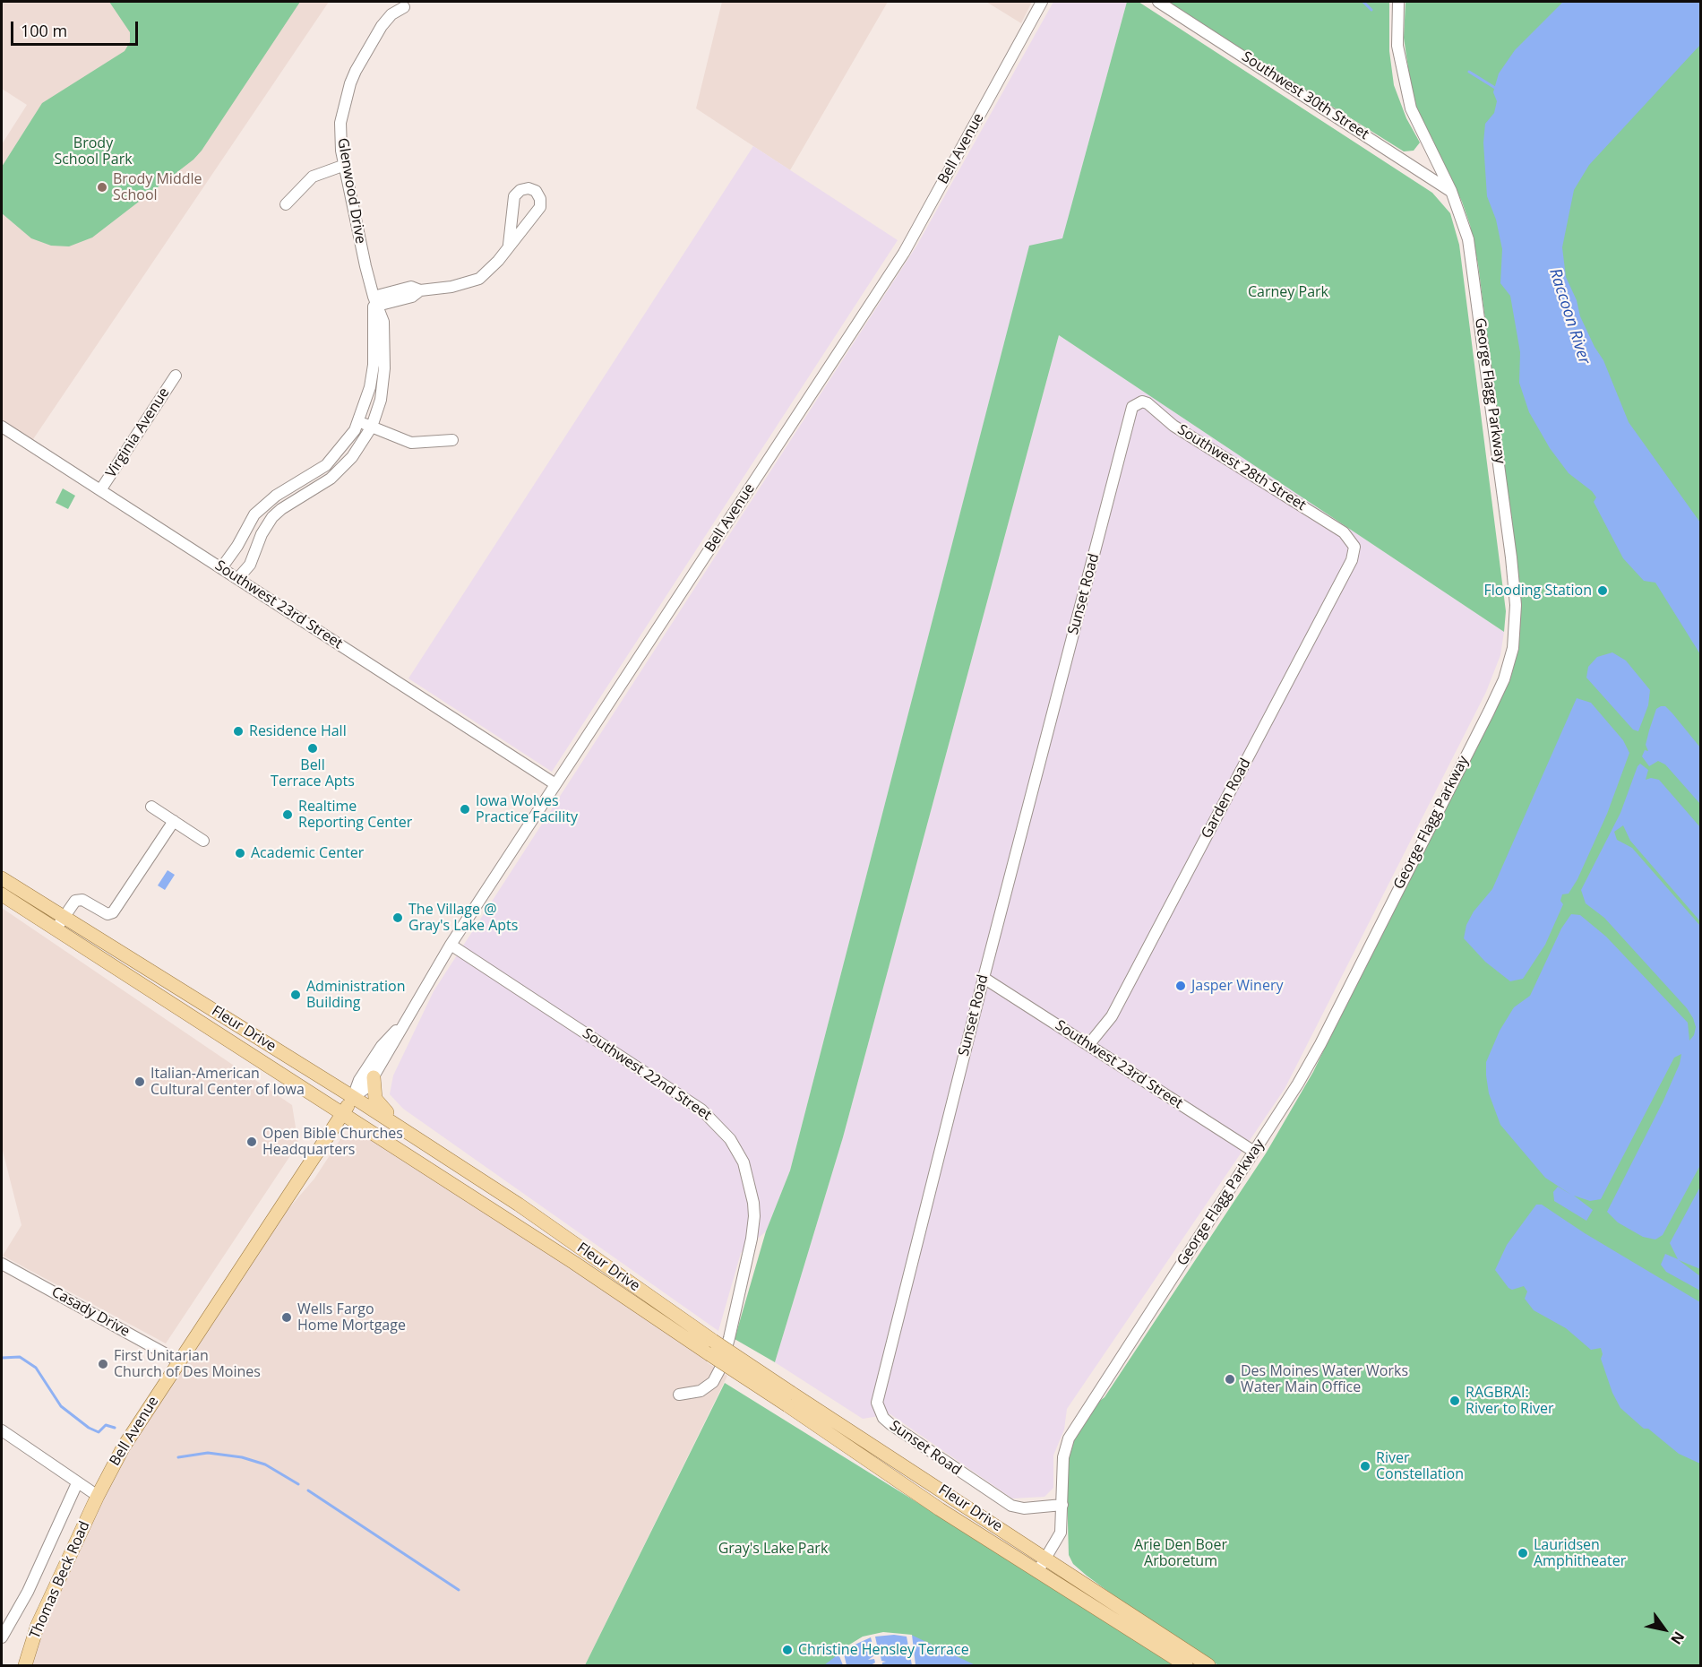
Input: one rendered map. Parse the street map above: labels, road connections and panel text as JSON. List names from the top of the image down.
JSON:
{
  "streets": {
    "main road": ["Bell Avenue", "Fleur Drive", "Thomas Beck Road"],
    "street": [
      "Southwest 30th Street",
      "Glenwood Drive",
      "George Flagg Parkway",
      "Virginia Avenue",
      "Southwest 28th Street",
      "Sunset Road",
      "Southwest 23rd Street",
      "Garden Road",
      "Southwest 22nd Street",
      "Casady Drive"
    ]
  },
  "crossings": [
    ["Southwest 30th Street", "George Flagg Parkway"],
    ["Bell Avenue", "Southwest 23rd Street"],
    ["Bell Avenue", "Fleur Drive"],
    ["Bell Avenue", "Southwest 22nd Street"],
    ["Bell Avenue", "Casady Drive"],
    ["Bell Avenue", "Thomas Beck Road"],
    ["Glenwood Drive", "Southwest 23rd Street"],
    ["George Flagg Parkway", "Sunset Road"],
    ["George Flagg Parkway", "Southwest 23rd Street"],
    ["George Flagg Parkway", "Fleur Drive"],
    ["Virginia Avenue", "Southwest 23rd Street"],
    ["Southwest 28th Street", "Sunset Road"],
    ["Southwest 28th Street", "Garden Road"],
    ["Sunset Road", "Southwest 23rd Street"],
    ["Southwest 23rd Street", "Garden Road"]
  ],
  "water": ["Raccoon River"],
  "parks": [
    "Brody School Park",
    "Carney Park",
    "Arie Den Boer Arboretum",
    "Gray's Lake Park"
  ],
  "places": [
    "Brody Middle School",
    "Flooding Station",
    "Residence Hall",
    "Bell Terrace Apts",
    "Iowa Wolves Practice Facility",
    "Realtime Reporting Center",
    "Academic Center",
    "The Village @ Gray's Lake Apts",
    "Jasper Winery",
    "Administration Building",
    "Italian-American Cultural Center of Iowa",
    "Open Bible Churches Headquarters",
    "Wells Fargo Home Mortgage",
    "First Unitarian Church of Des Moines",
    "Des Moines Water Works Water Main Office",
    "RAGBRAI: River to River",
    "River Constellation",
    "Lauridsen Amphitheater",
    "Christine Hensley Terrace"
  ],
  "scale_bar": "100 m",
  "north": "bottom right"
}
